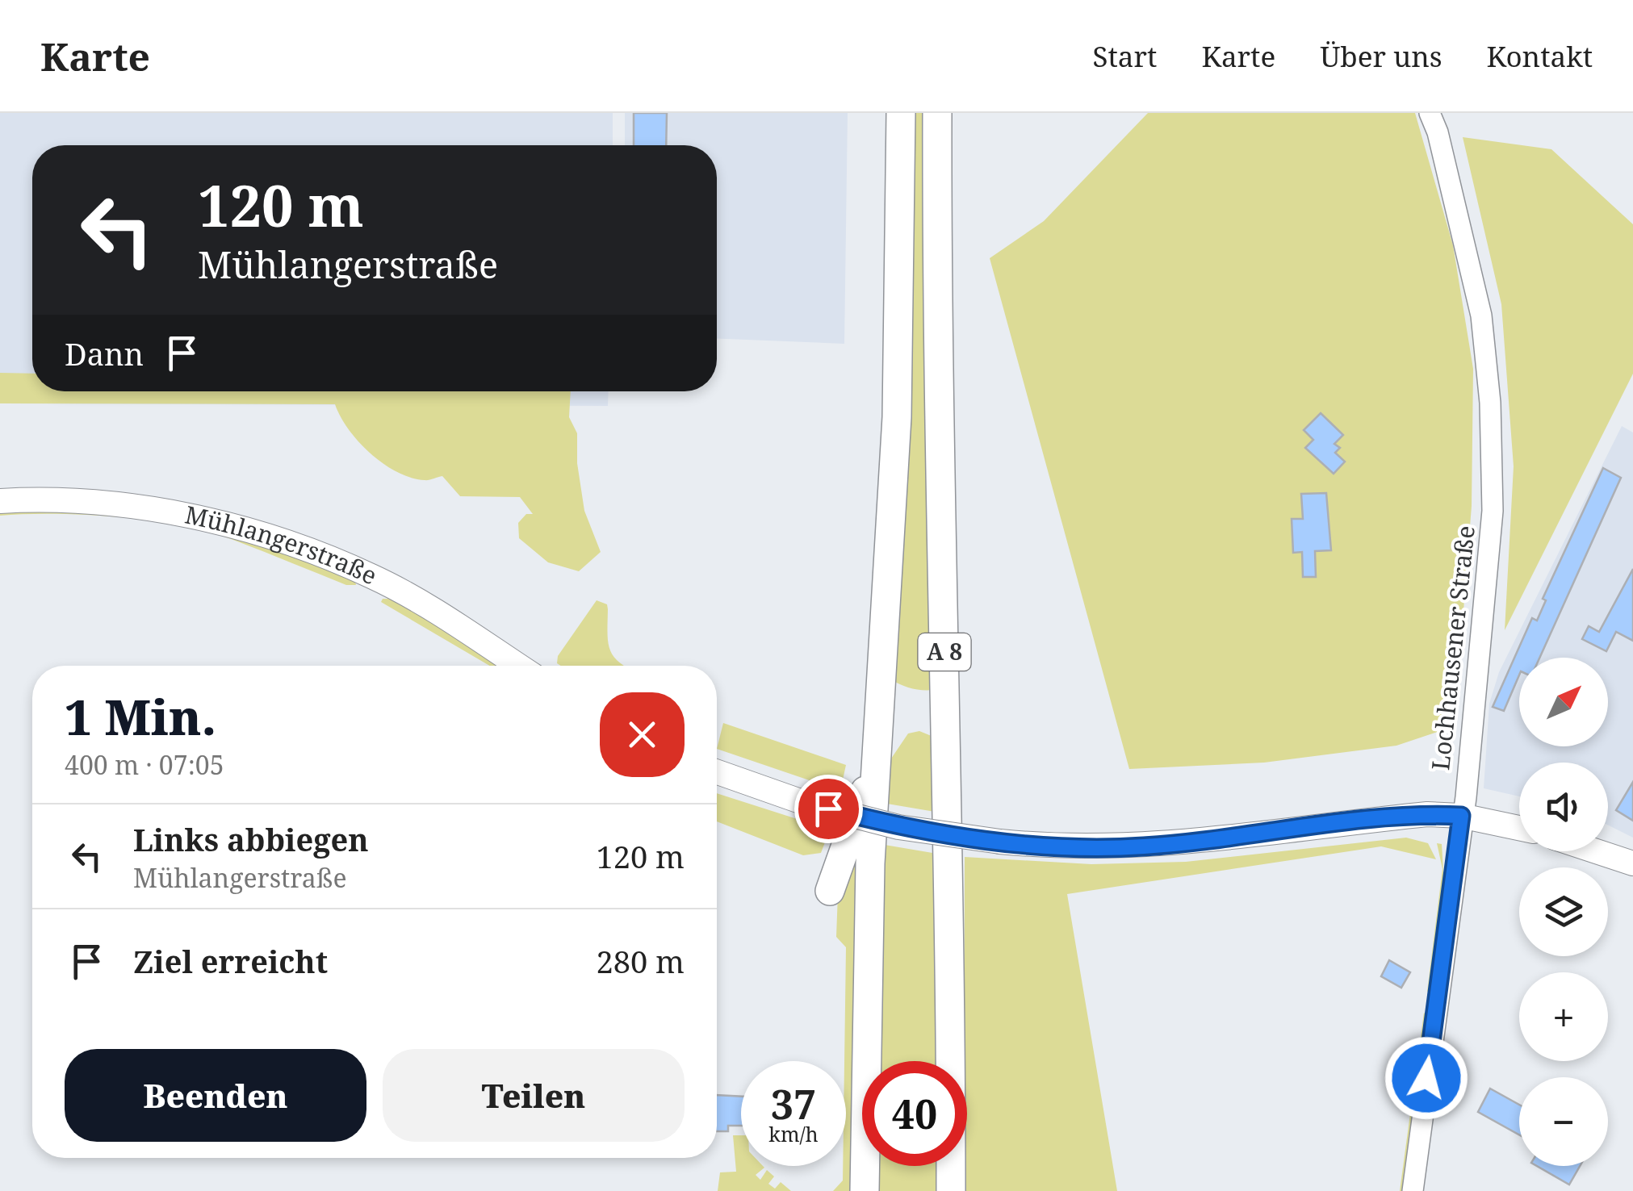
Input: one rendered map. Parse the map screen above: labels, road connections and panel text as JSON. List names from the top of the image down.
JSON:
{
  "streets": {
    "highway": ["A 8"],
    "main road": ["Mühlangerstraße"],
    "street": ["Lochhausener Straße"]
  },
  "north": "top right",
  "page": {
    "header": "Karte",
    "nav": [
      "Start",
      "Karte",
      "Über uns",
      "Kontakt"
    ],
    "turn": ["120 m", "Mühlangerstraße"],
    "then": "Dann",
    "map_buttons": ["+", "−"],
    "heading": ["1 Min.", "400 m · 07:05"],
    "list": [
      {
        "name": "Links abbiegen",
        "note": "Mühlangerstraße",
        "value": "120 m"
      },
      {
        "name": "Ziel erreicht",
        "value": "280 m"
      }
    ],
    "buttons": ["Beenden", "Teilen"],
    "speed": "37 km/h",
    "limit": "40"
  }
}
